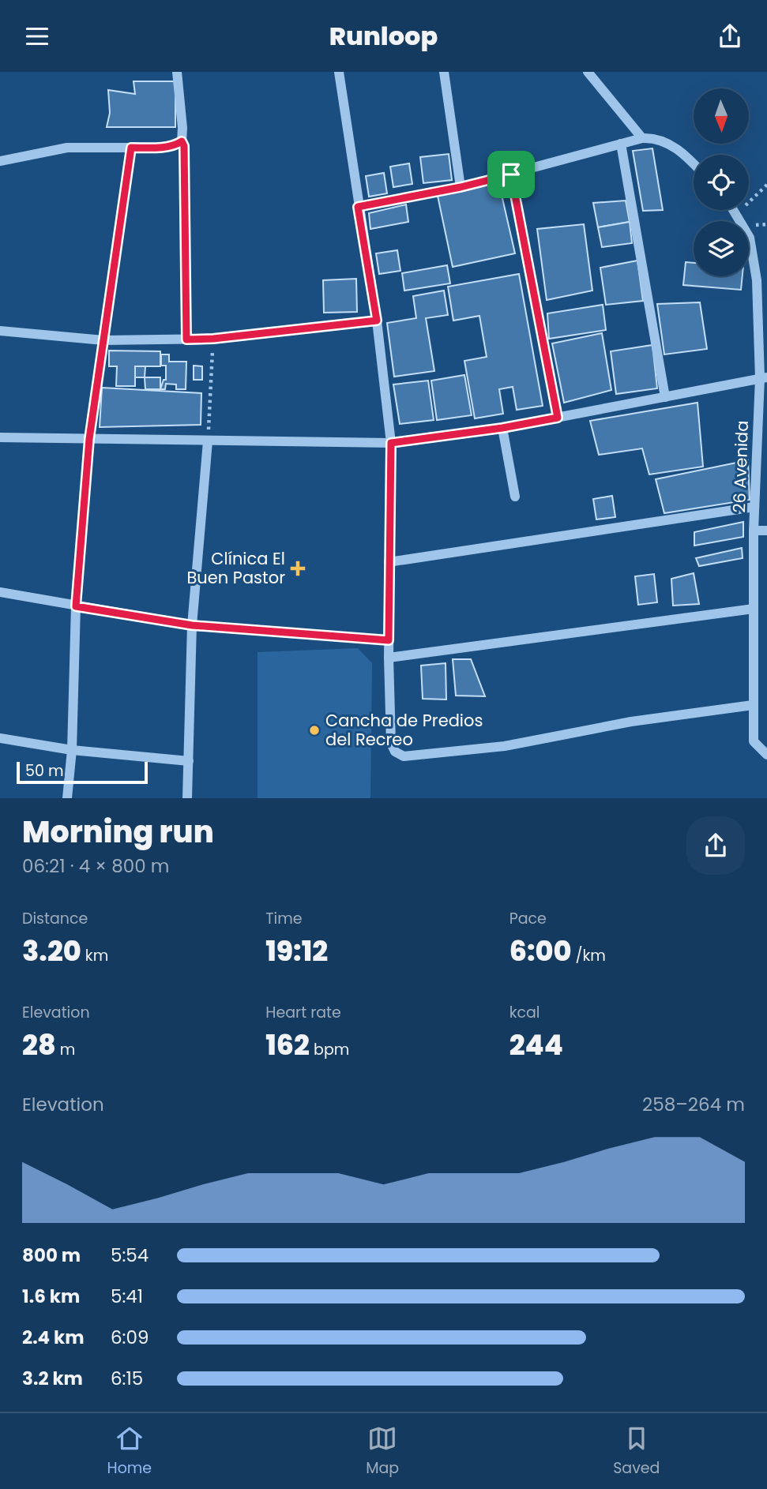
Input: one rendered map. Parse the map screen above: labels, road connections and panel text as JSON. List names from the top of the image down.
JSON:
{
  "streets": {
    "street": ["26 Avenida"]
  },
  "places": {
    "health": ["Clínica El Buen Pastor"],
    "other": ["Cancha de Predios del Recreo"]
  },
  "scale_bar": "50 m",
  "north": "bottom",
  "page": {
    "header": "Runloop",
    "scale": "50 m",
    "heading": ["Morning run", "06:21 · 4 × 800 m"],
    "stats": [
      ["Distance", "3.20 km"],
      ["Time", "19:12"],
      ["Pace", "6:00 /km"],
      ["Elevation", "28 m"],
      ["Heart rate", "162 bpm"],
      ["kcal", "244"]
    ],
    "chart": ["Elevation", "258–264 m"],
    "list": [
      {
        "name": "800 m",
        "note": "5:54"
      },
      {
        "name": "1.6 km",
        "note": "5:41"
      },
      {
        "name": "2.4 km",
        "note": "6:09"
      },
      {
        "name": "3.2 km",
        "note": "6:15"
      }
    ],
    "tabs": ["Home", "Map", "Saved"]
  }
}
